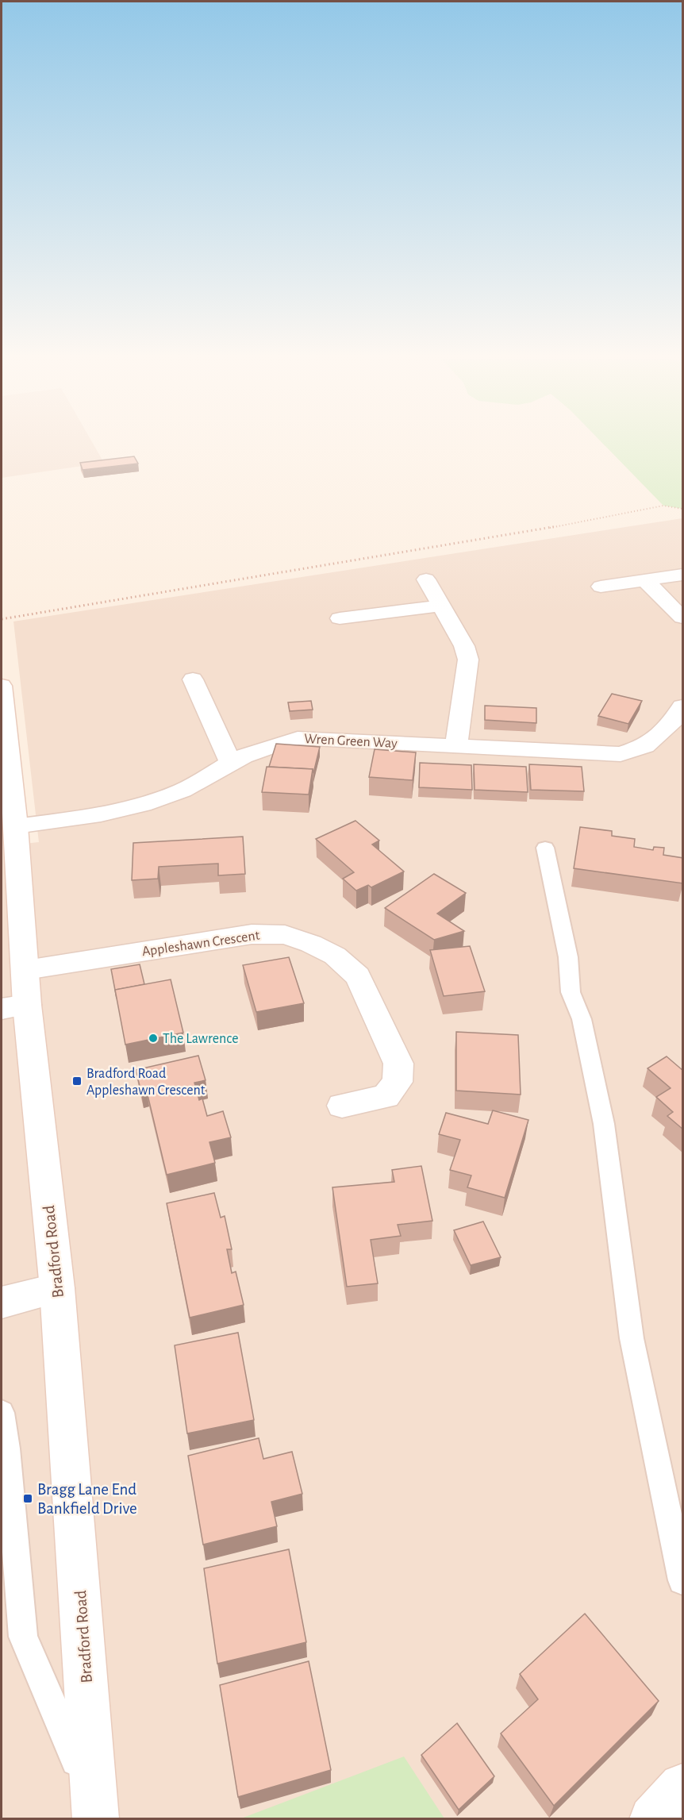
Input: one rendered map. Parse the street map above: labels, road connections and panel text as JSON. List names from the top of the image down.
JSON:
{
  "streets": {
    "street": ["Wren Green Way", "Appleshawn Crescent", "Bradford Road"]
  },
  "crossings": [
    ["Wren Green Way", "Bradford Road"],
    ["Appleshawn Crescent", "Bradford Road"]
  ],
  "places": {
    "other": ["The Lawrence"],
    "transit": ["Bradford Road Appleshawn Crescent", "Bragg Lane End Bankfield Drive"]
  }
}
